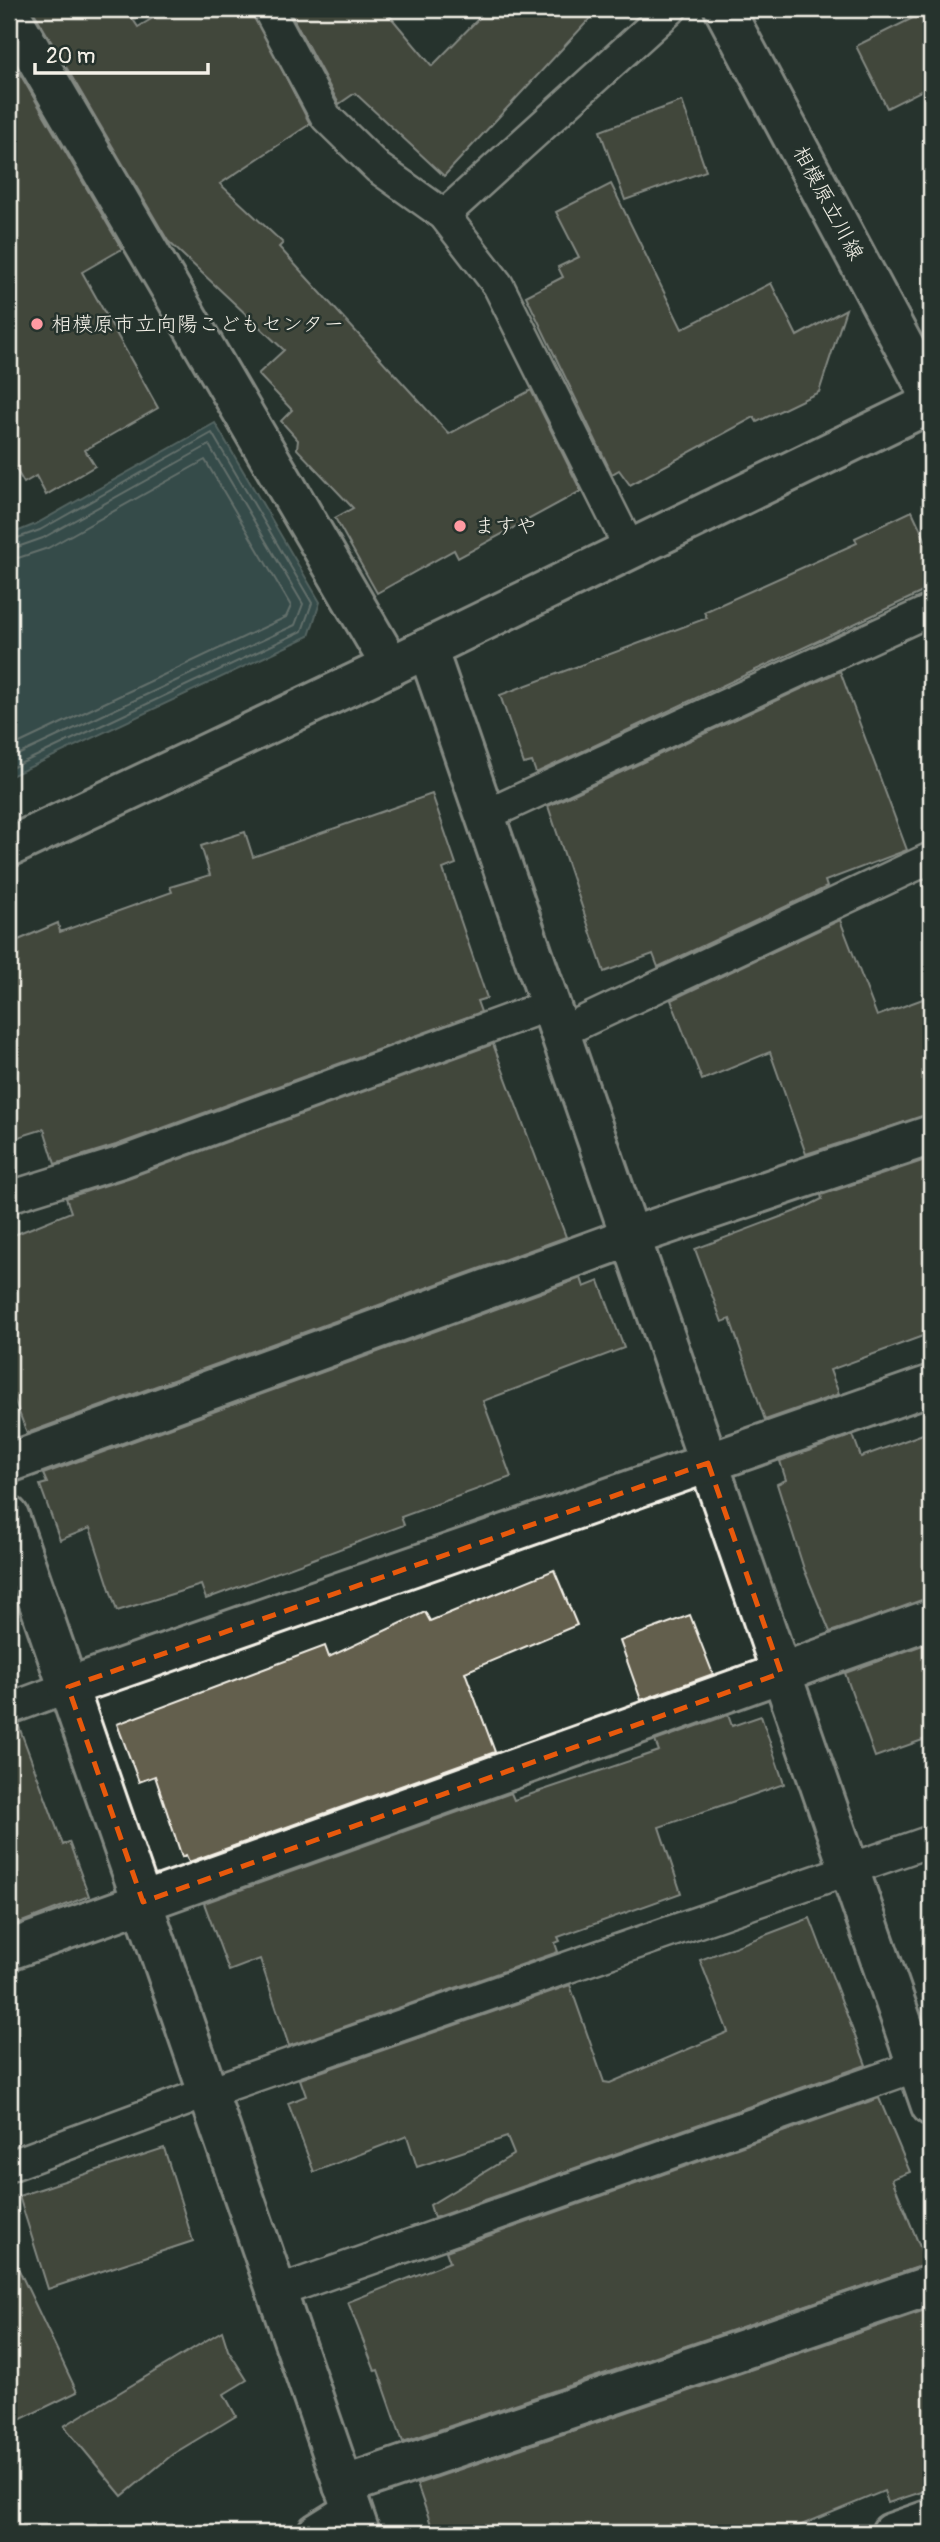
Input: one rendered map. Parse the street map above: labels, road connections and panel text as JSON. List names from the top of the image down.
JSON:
{
  "streets": {
    "street": ["相模原立川線"]
  },
  "places": ["相模原市立向陽こどもセンター", "ますや"],
  "scale_bar": "20 m"
}
